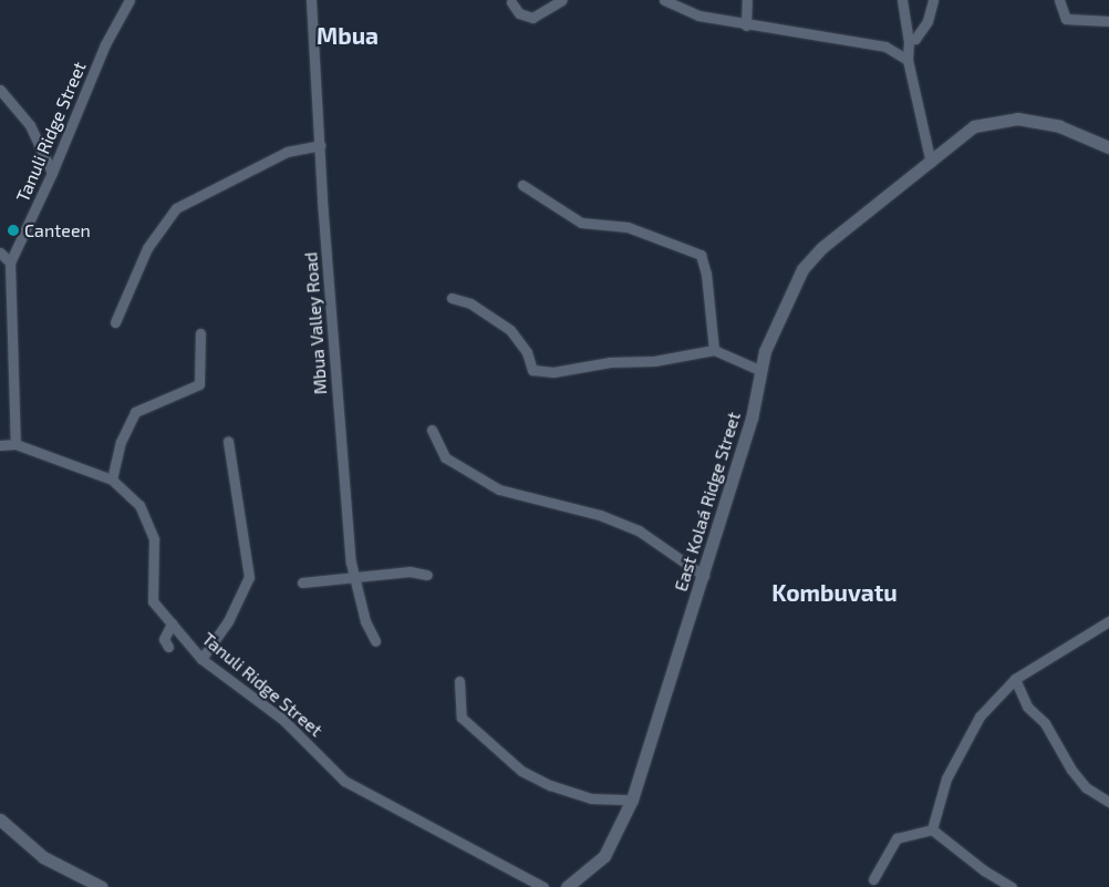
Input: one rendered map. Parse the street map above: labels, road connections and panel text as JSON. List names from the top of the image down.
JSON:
{
  "streets": {
    "street": ["Tanuli Ridge Street", "Mbua Valley Road", "East Kolaá Ridge Street"]
  },
  "districts": ["Mbua", "Kombuvatu"],
  "places": ["Canteen"]
}
